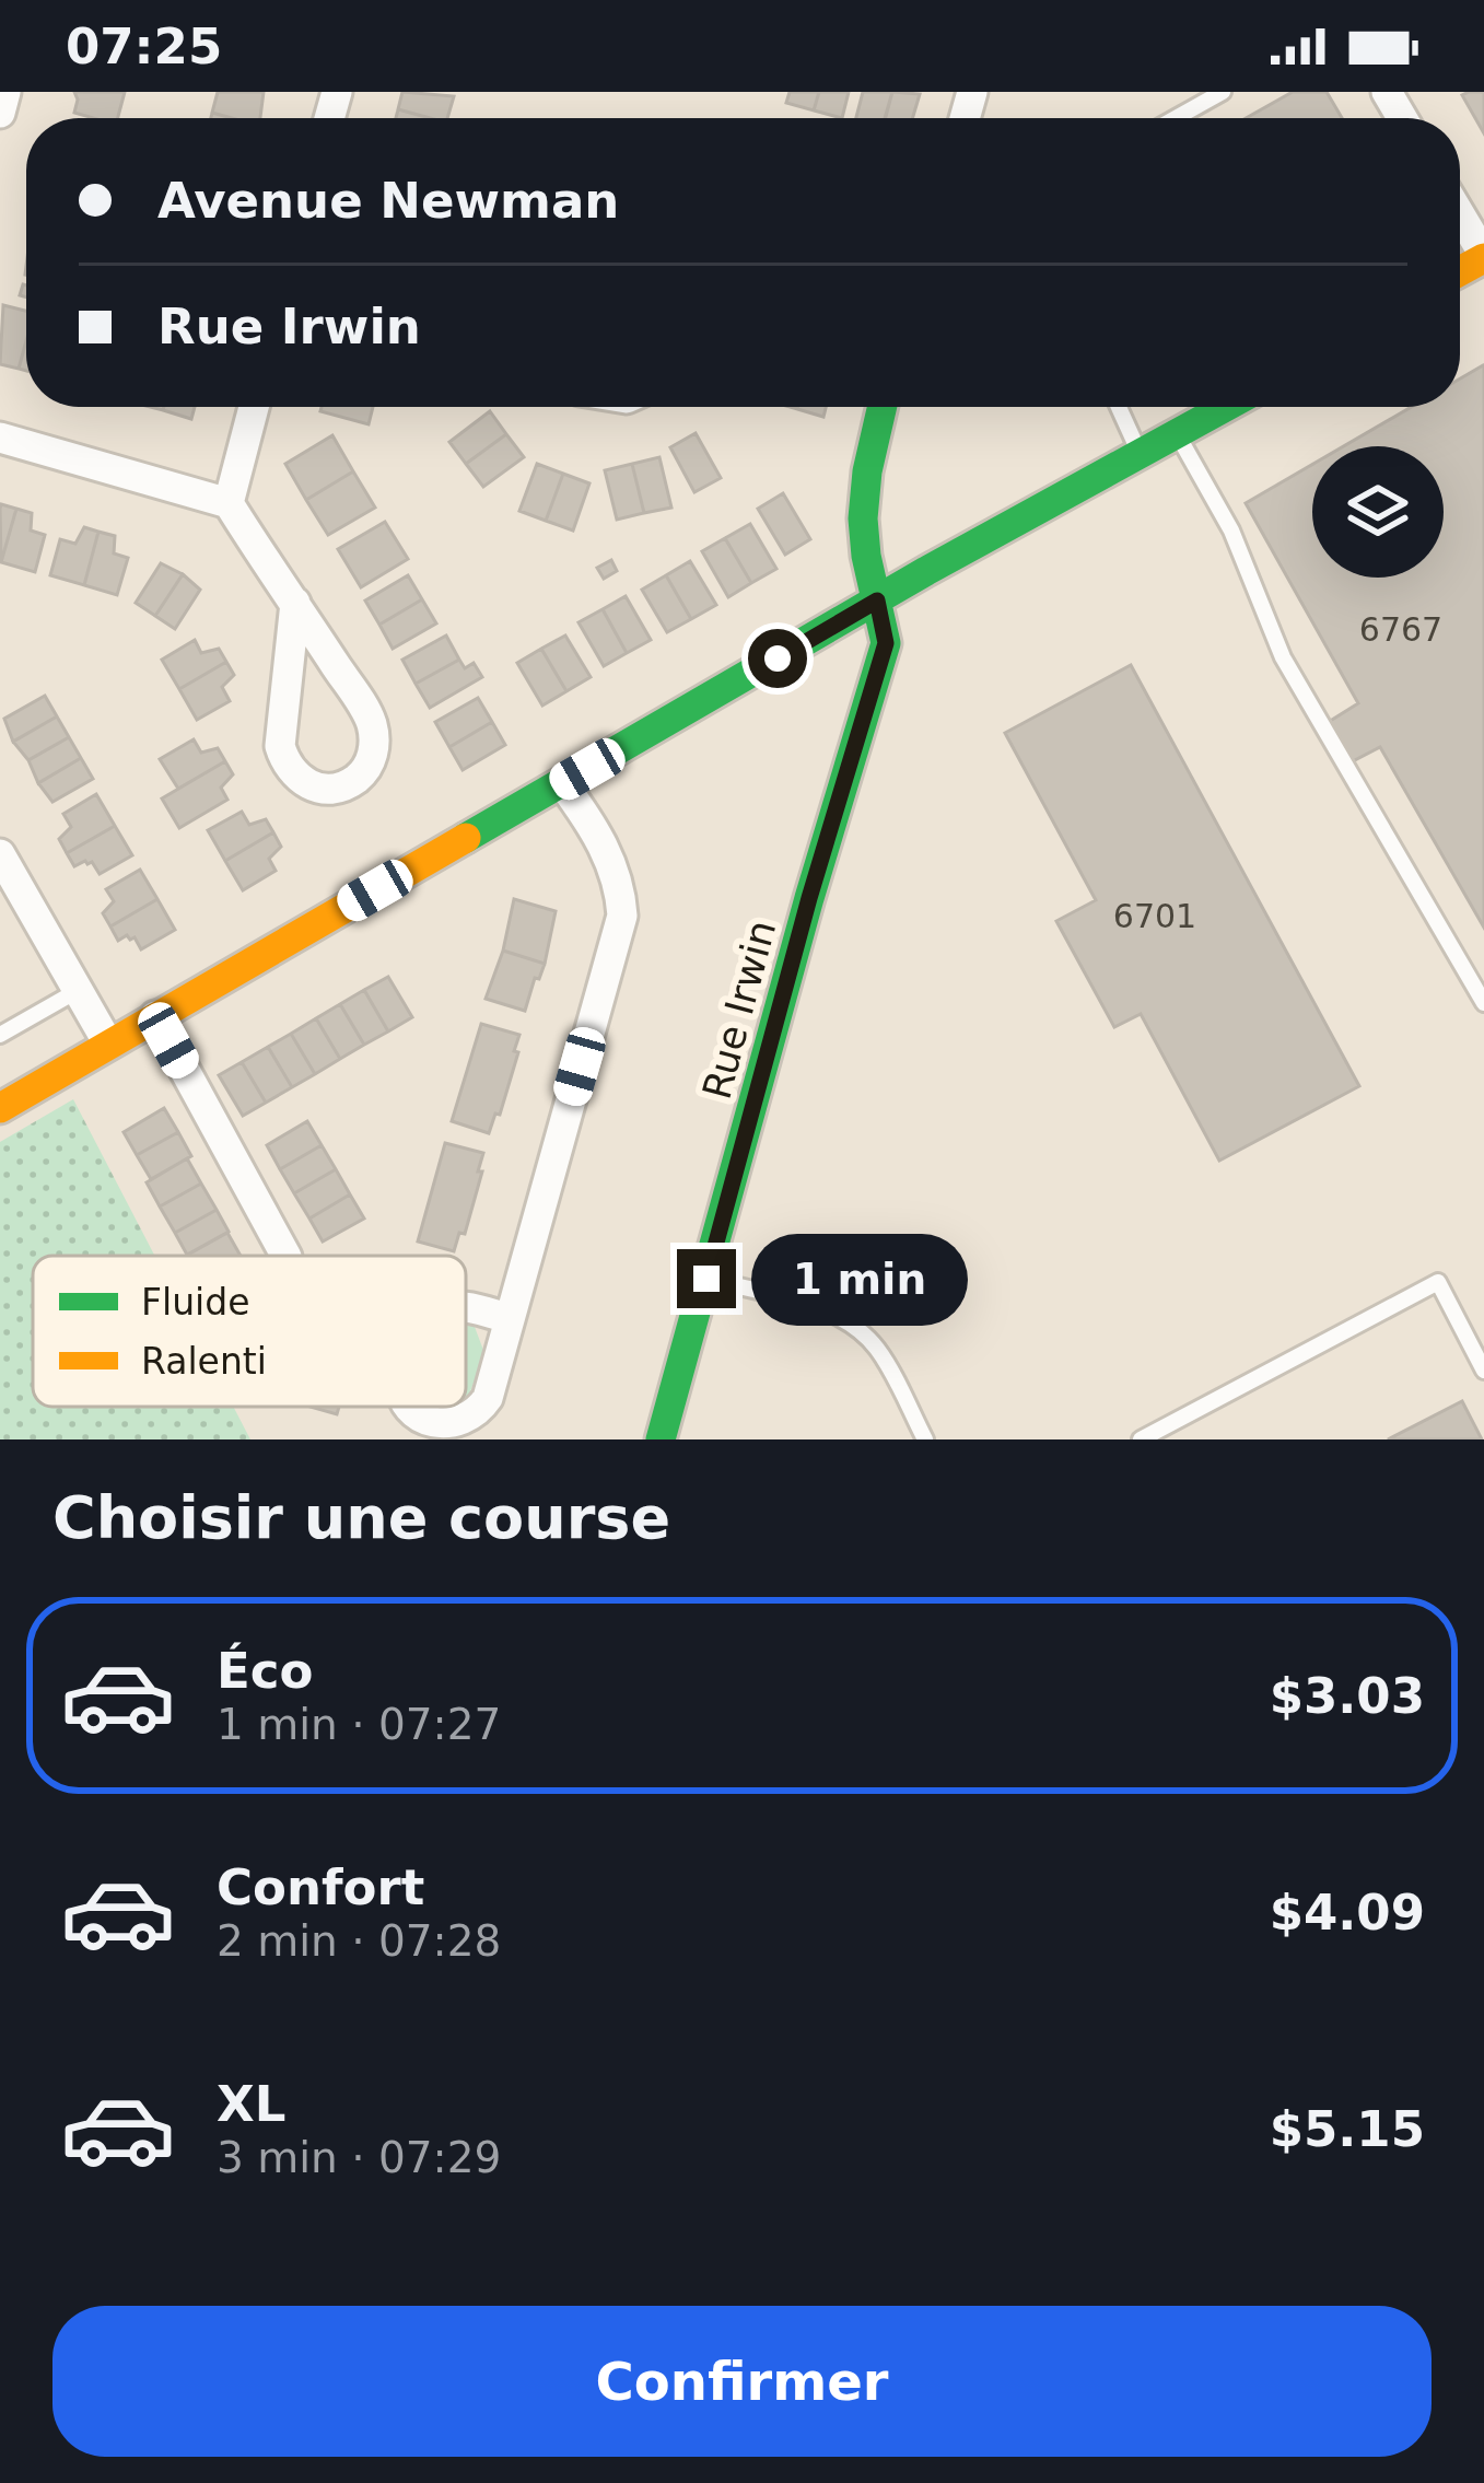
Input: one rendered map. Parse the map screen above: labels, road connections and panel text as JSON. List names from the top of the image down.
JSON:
{
  "streets": {
    "street": ["Rue Irwin"]
  },
  "house_numbers": ["6767", "6701"],
  "legend": ["Fluide", "Ralenti"],
  "page": {
    "status": "07:25",
    "banner": ["Avenue Newman", "Rue Irwin"],
    "bubble": "1 min",
    "heading": "Choisir une course",
    "list": [
      {
        "name": "Éco",
        "note": "1 min · 07:27",
        "value": "$3.03"
      },
      {
        "name": "Confort",
        "note": "2 min · 07:28",
        "value": "$4.09"
      },
      {
        "name": "XL",
        "note": "3 min · 07:29",
        "value": "$5.15"
      }
    ],
    "buttons": "Confirmer"
  }
}
